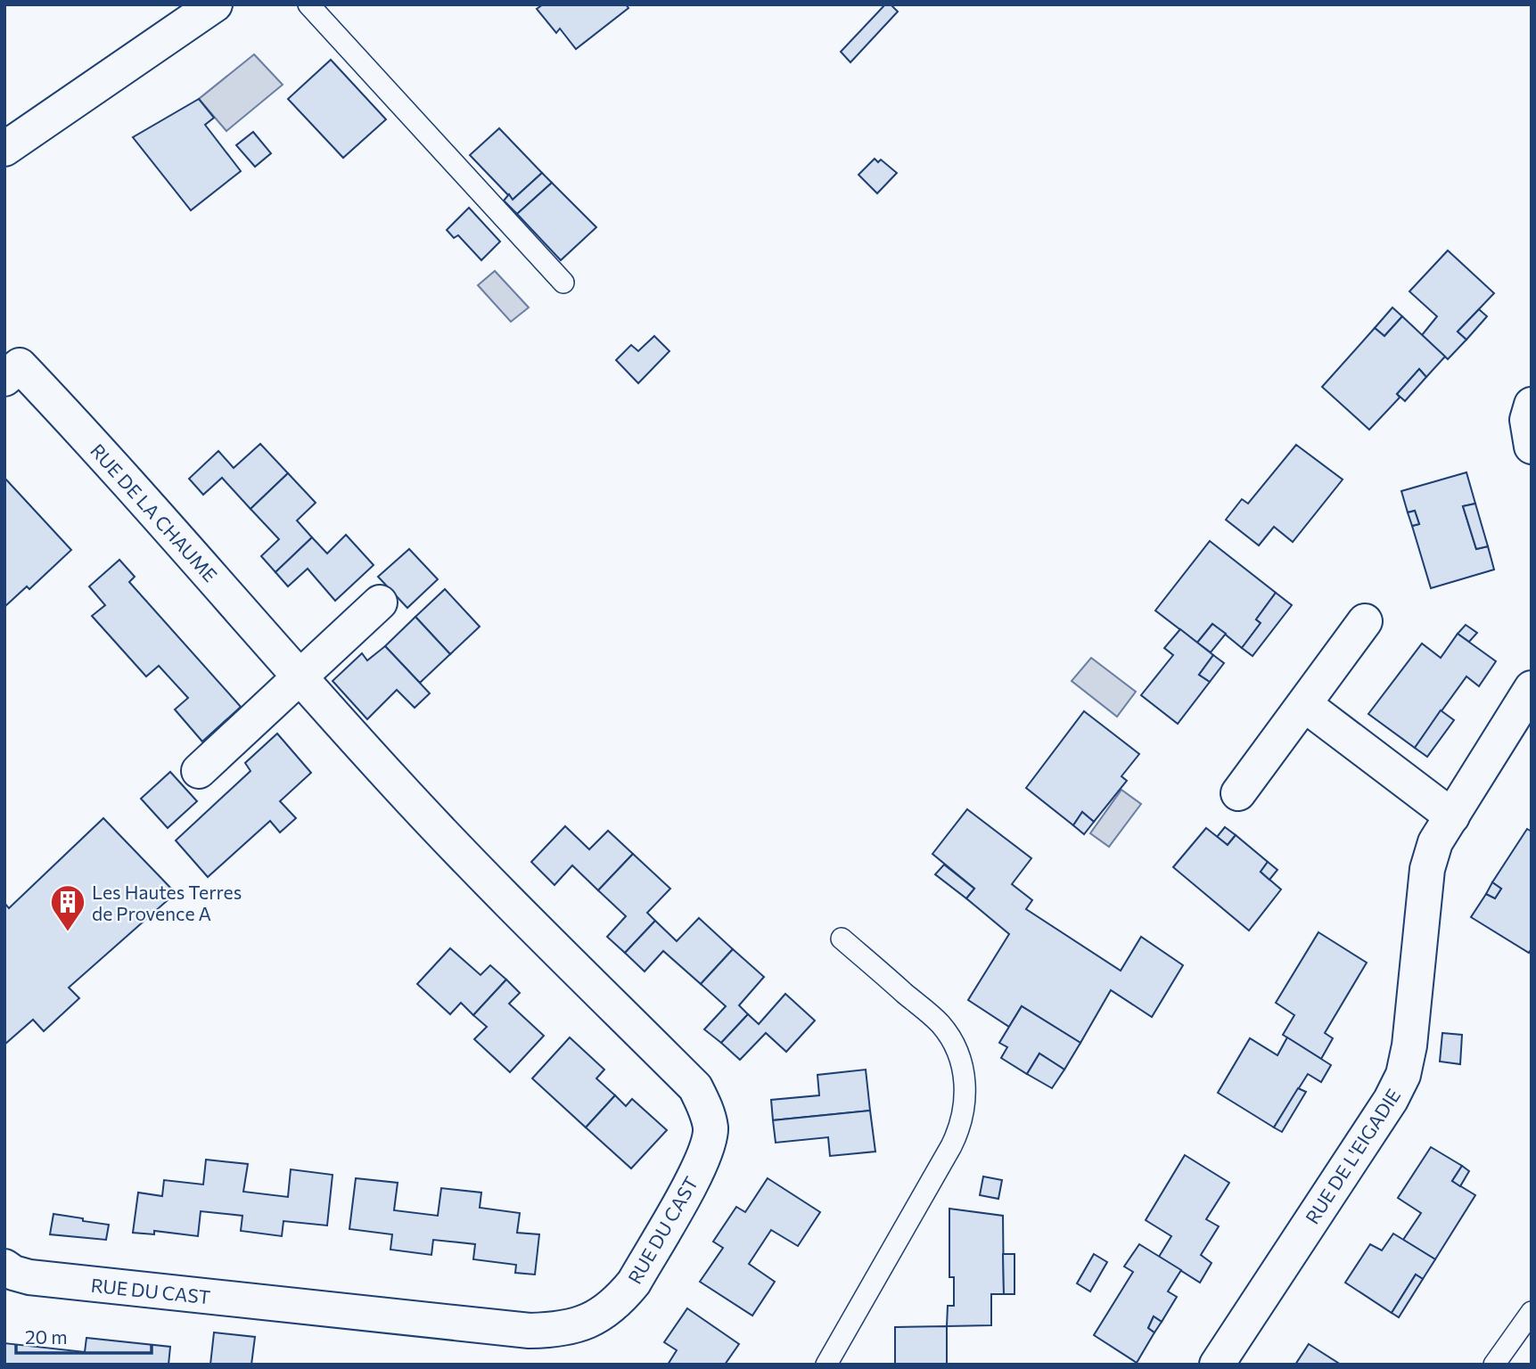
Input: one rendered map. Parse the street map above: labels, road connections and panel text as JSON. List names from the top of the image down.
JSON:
{
  "streets": {
    "street": ["RUE DE LA CHAUME", "RUE DE L'EIGADIE", "RUE DU CAST"]
  },
  "crossings": [
    ["RUE DE LA CHAUME", "RUE DU CAST"]
  ],
  "places": {
    "building": ["Les Hautes Terres de Provence A"]
  },
  "scale_bar": "20 m"
}
